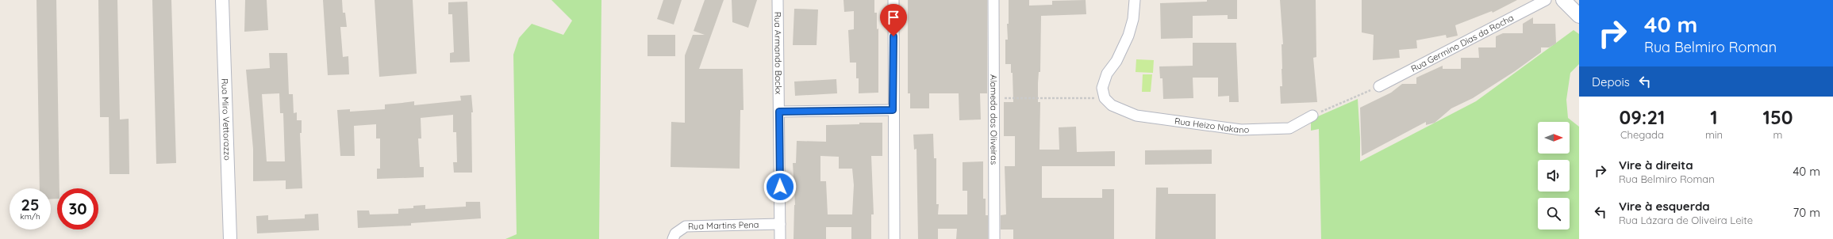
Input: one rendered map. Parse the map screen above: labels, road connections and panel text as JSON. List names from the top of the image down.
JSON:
{
  "streets": {
    "street": [
      "Rua Germino Dias da Rocha",
      "Rua Armando Backx",
      "Rua Miro Vettorazzo",
      "Alameda das Oliveiras",
      "Rua Heizo Nakano",
      "Rua Martins Pena"
    ]
  },
  "crossings": [
    ["Rua Armando Backx", "Rua Martins Pena"]
  ],
  "north": "right",
  "page": {
    "turn": ["40 m", "Rua Belmiro Roman"],
    "then": "Depois",
    "eta": [
      "09:21",
      "Chegada",
      "1",
      "min",
      "150",
      "m"
    ],
    "list": [
      {
        "name": "Vire à direita",
        "note": "Rua Belmiro Roman",
        "value": "40 m"
      },
      {
        "name": "Vire à esquerda",
        "note": "Rua Lázara de Oliveira Leite",
        "value": "70 m"
      }
    ],
    "speed": "25 km/h",
    "limit": "30"
  }
}
